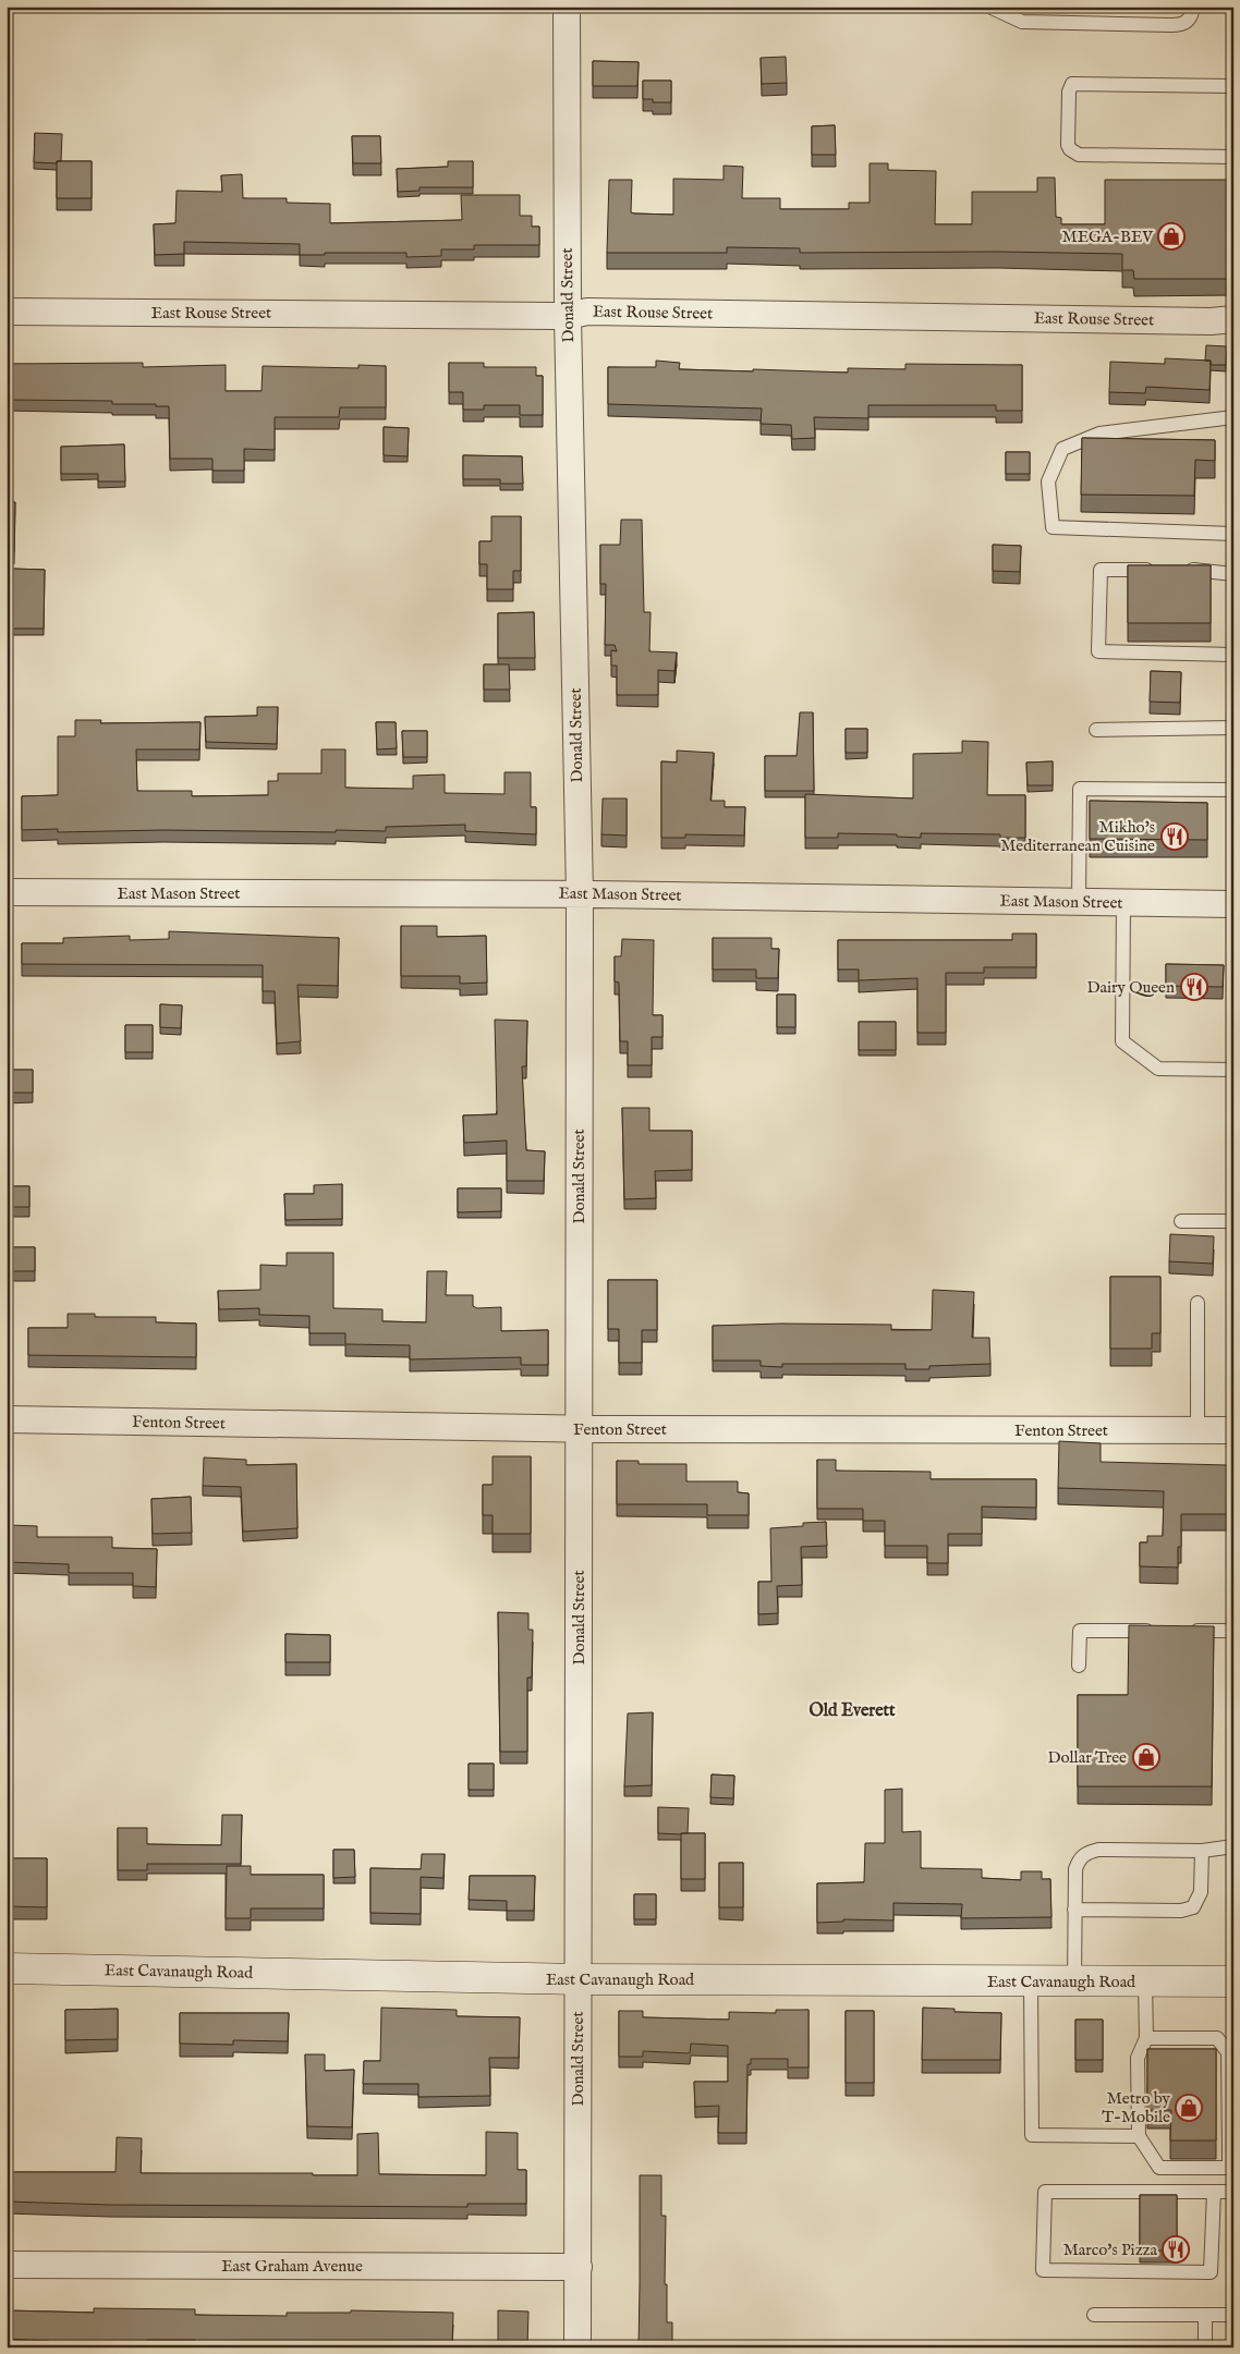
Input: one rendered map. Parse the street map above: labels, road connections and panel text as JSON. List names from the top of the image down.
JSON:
{
  "streets": {
    "street": [
      "Donald Street",
      "East Rouse Street",
      "East Mason Street",
      "Fenton Street",
      "East Cavanaugh Road",
      "East Graham Avenue"
    ]
  },
  "crossings": [
    ["Donald Street", "East Rouse Street"],
    ["Donald Street", "East Mason Street"],
    ["Donald Street", "Fenton Street"],
    ["Donald Street", "East Cavanaugh Road"],
    ["Donald Street", "East Graham Avenue"]
  ],
  "districts": ["Old Everett"],
  "places": {
    "shop": ["MEGA-BEV", "Dollar Tree", "Metro by T-Mobile"],
    "restaurant": ["Mikho's Mediterranean Cuisine", "Dairy Queen", "Marco's Pizza"]
  }
}
